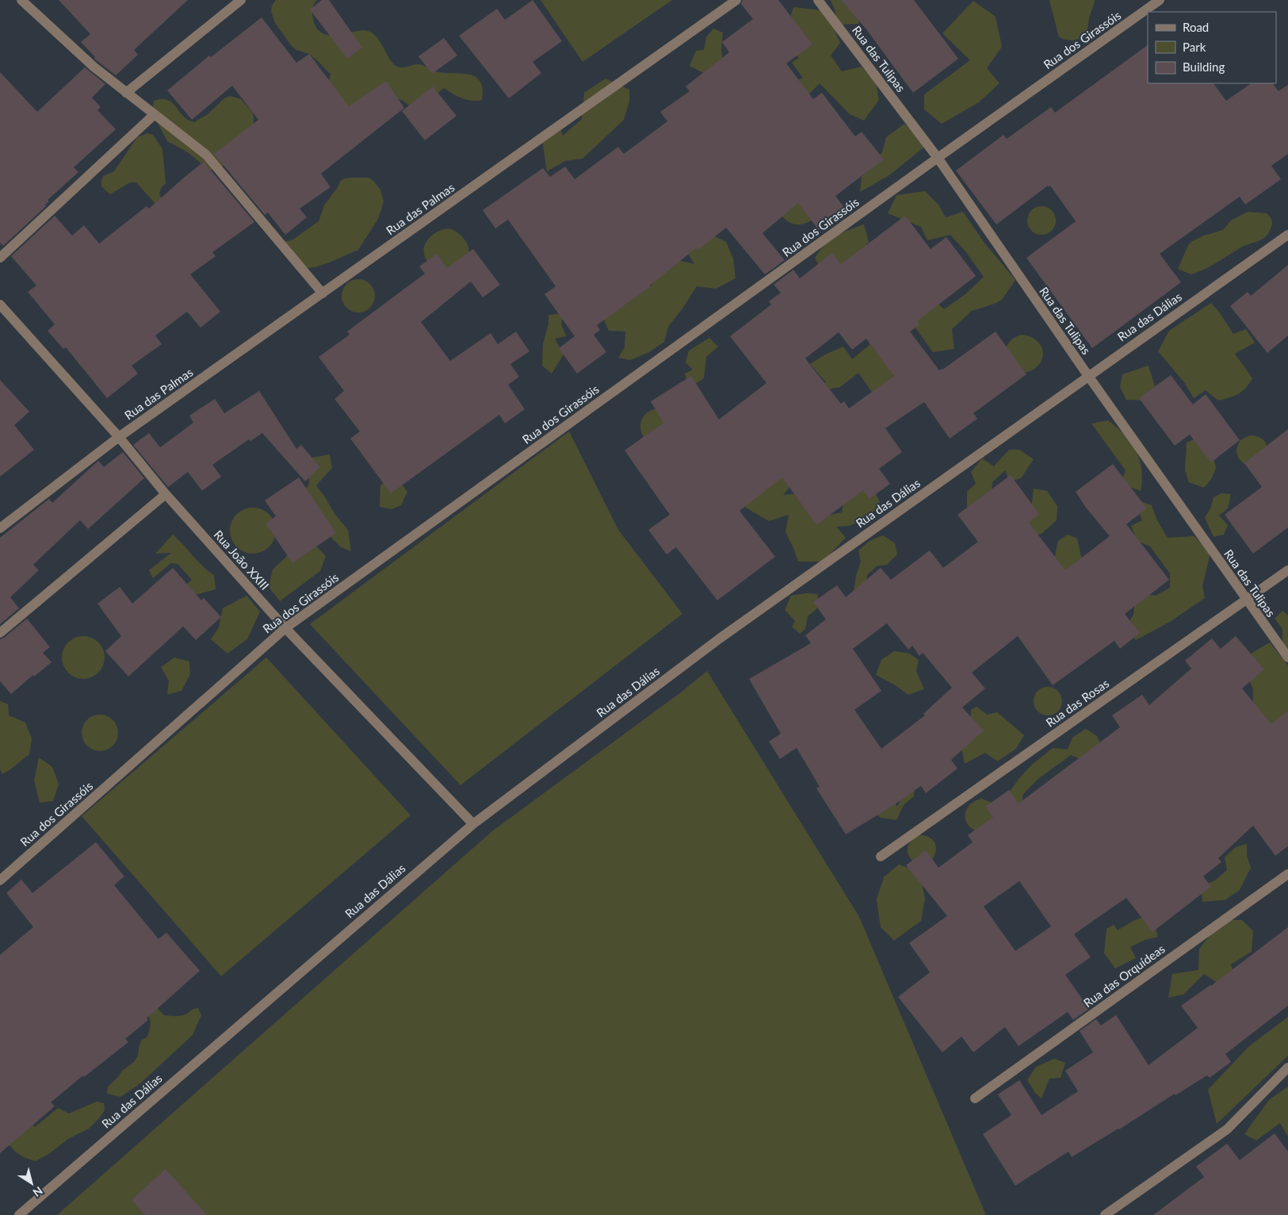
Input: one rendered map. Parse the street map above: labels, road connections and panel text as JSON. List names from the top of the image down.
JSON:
{
  "streets": {
    "street": [
      "Rua dos Girassóis",
      "Rua das Tulipas",
      "Rua das Palmas",
      "Rua das Dálias",
      "Rua João XXIII",
      "Rua das Rosas",
      "Rua das Orquídeas"
    ]
  },
  "crossings": [
    ["Rua dos Girassóis", "Rua das Tulipas"],
    ["Rua dos Girassóis", "Rua João XXIII"],
    ["Rua das Tulipas", "Rua das Dálias"],
    ["Rua das Tulipas", "Rua das Rosas"],
    ["Rua das Palmas", "Rua João XXIII"],
    ["Rua das Dálias", "Rua João XXIII"]
  ],
  "legend": ["Road", "Park", "Building"],
  "north": "bottom right"
}
